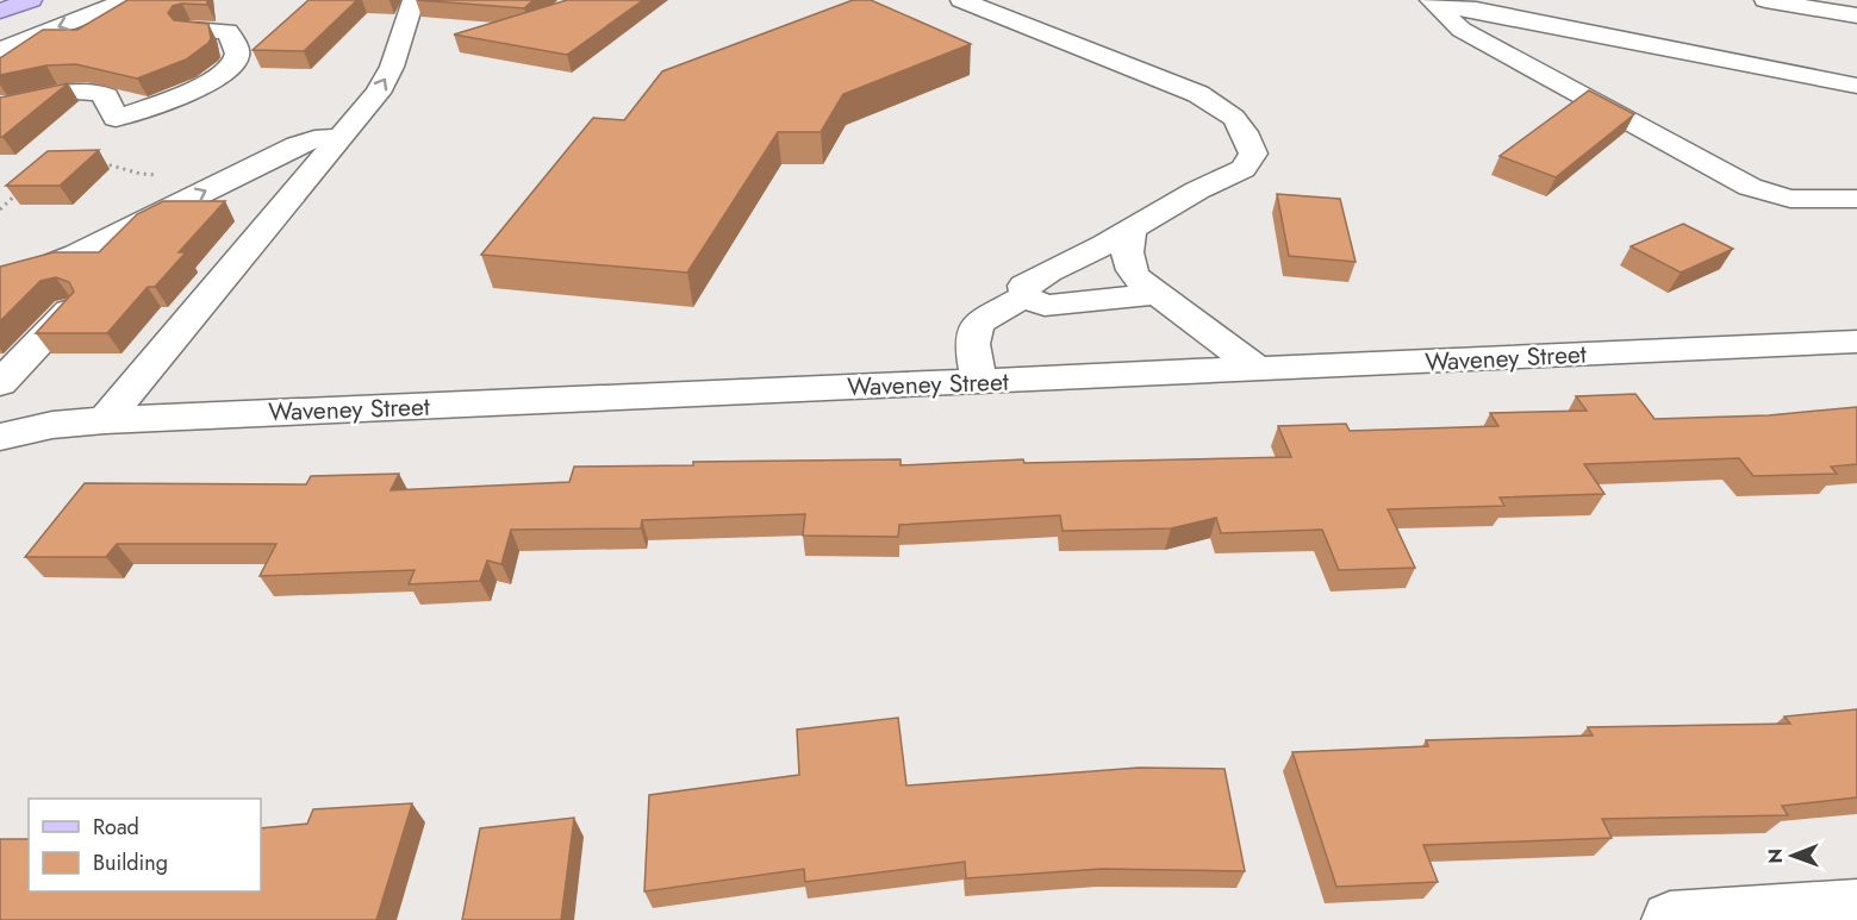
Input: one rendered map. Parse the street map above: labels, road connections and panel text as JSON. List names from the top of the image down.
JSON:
{
  "streets": {
    "street": ["Waveney Street"]
  },
  "legend": ["Road", "Building"],
  "north": "left"
}
